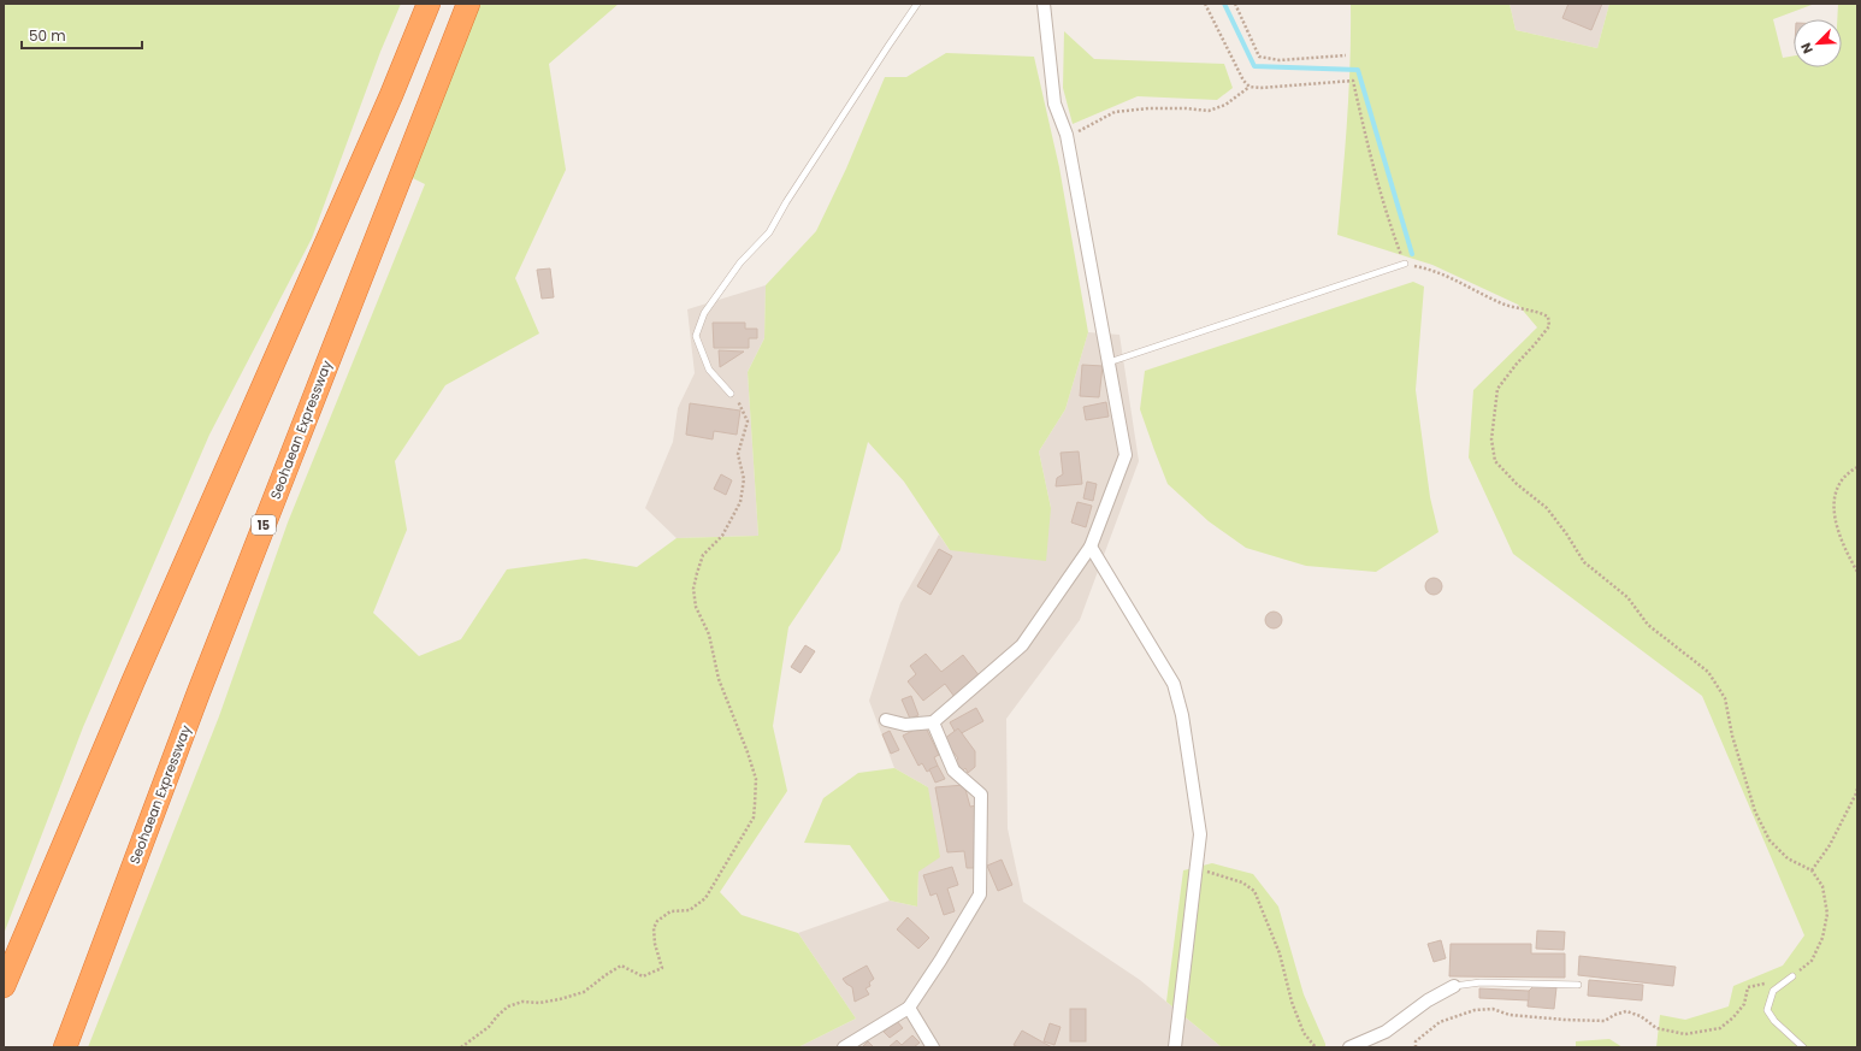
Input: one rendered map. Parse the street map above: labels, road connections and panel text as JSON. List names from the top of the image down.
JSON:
{
  "streets": {
    "highway": ["Seohaean Expressway", "15"]
  },
  "scale_bar": "50 m",
  "north": "bottom left"
}
